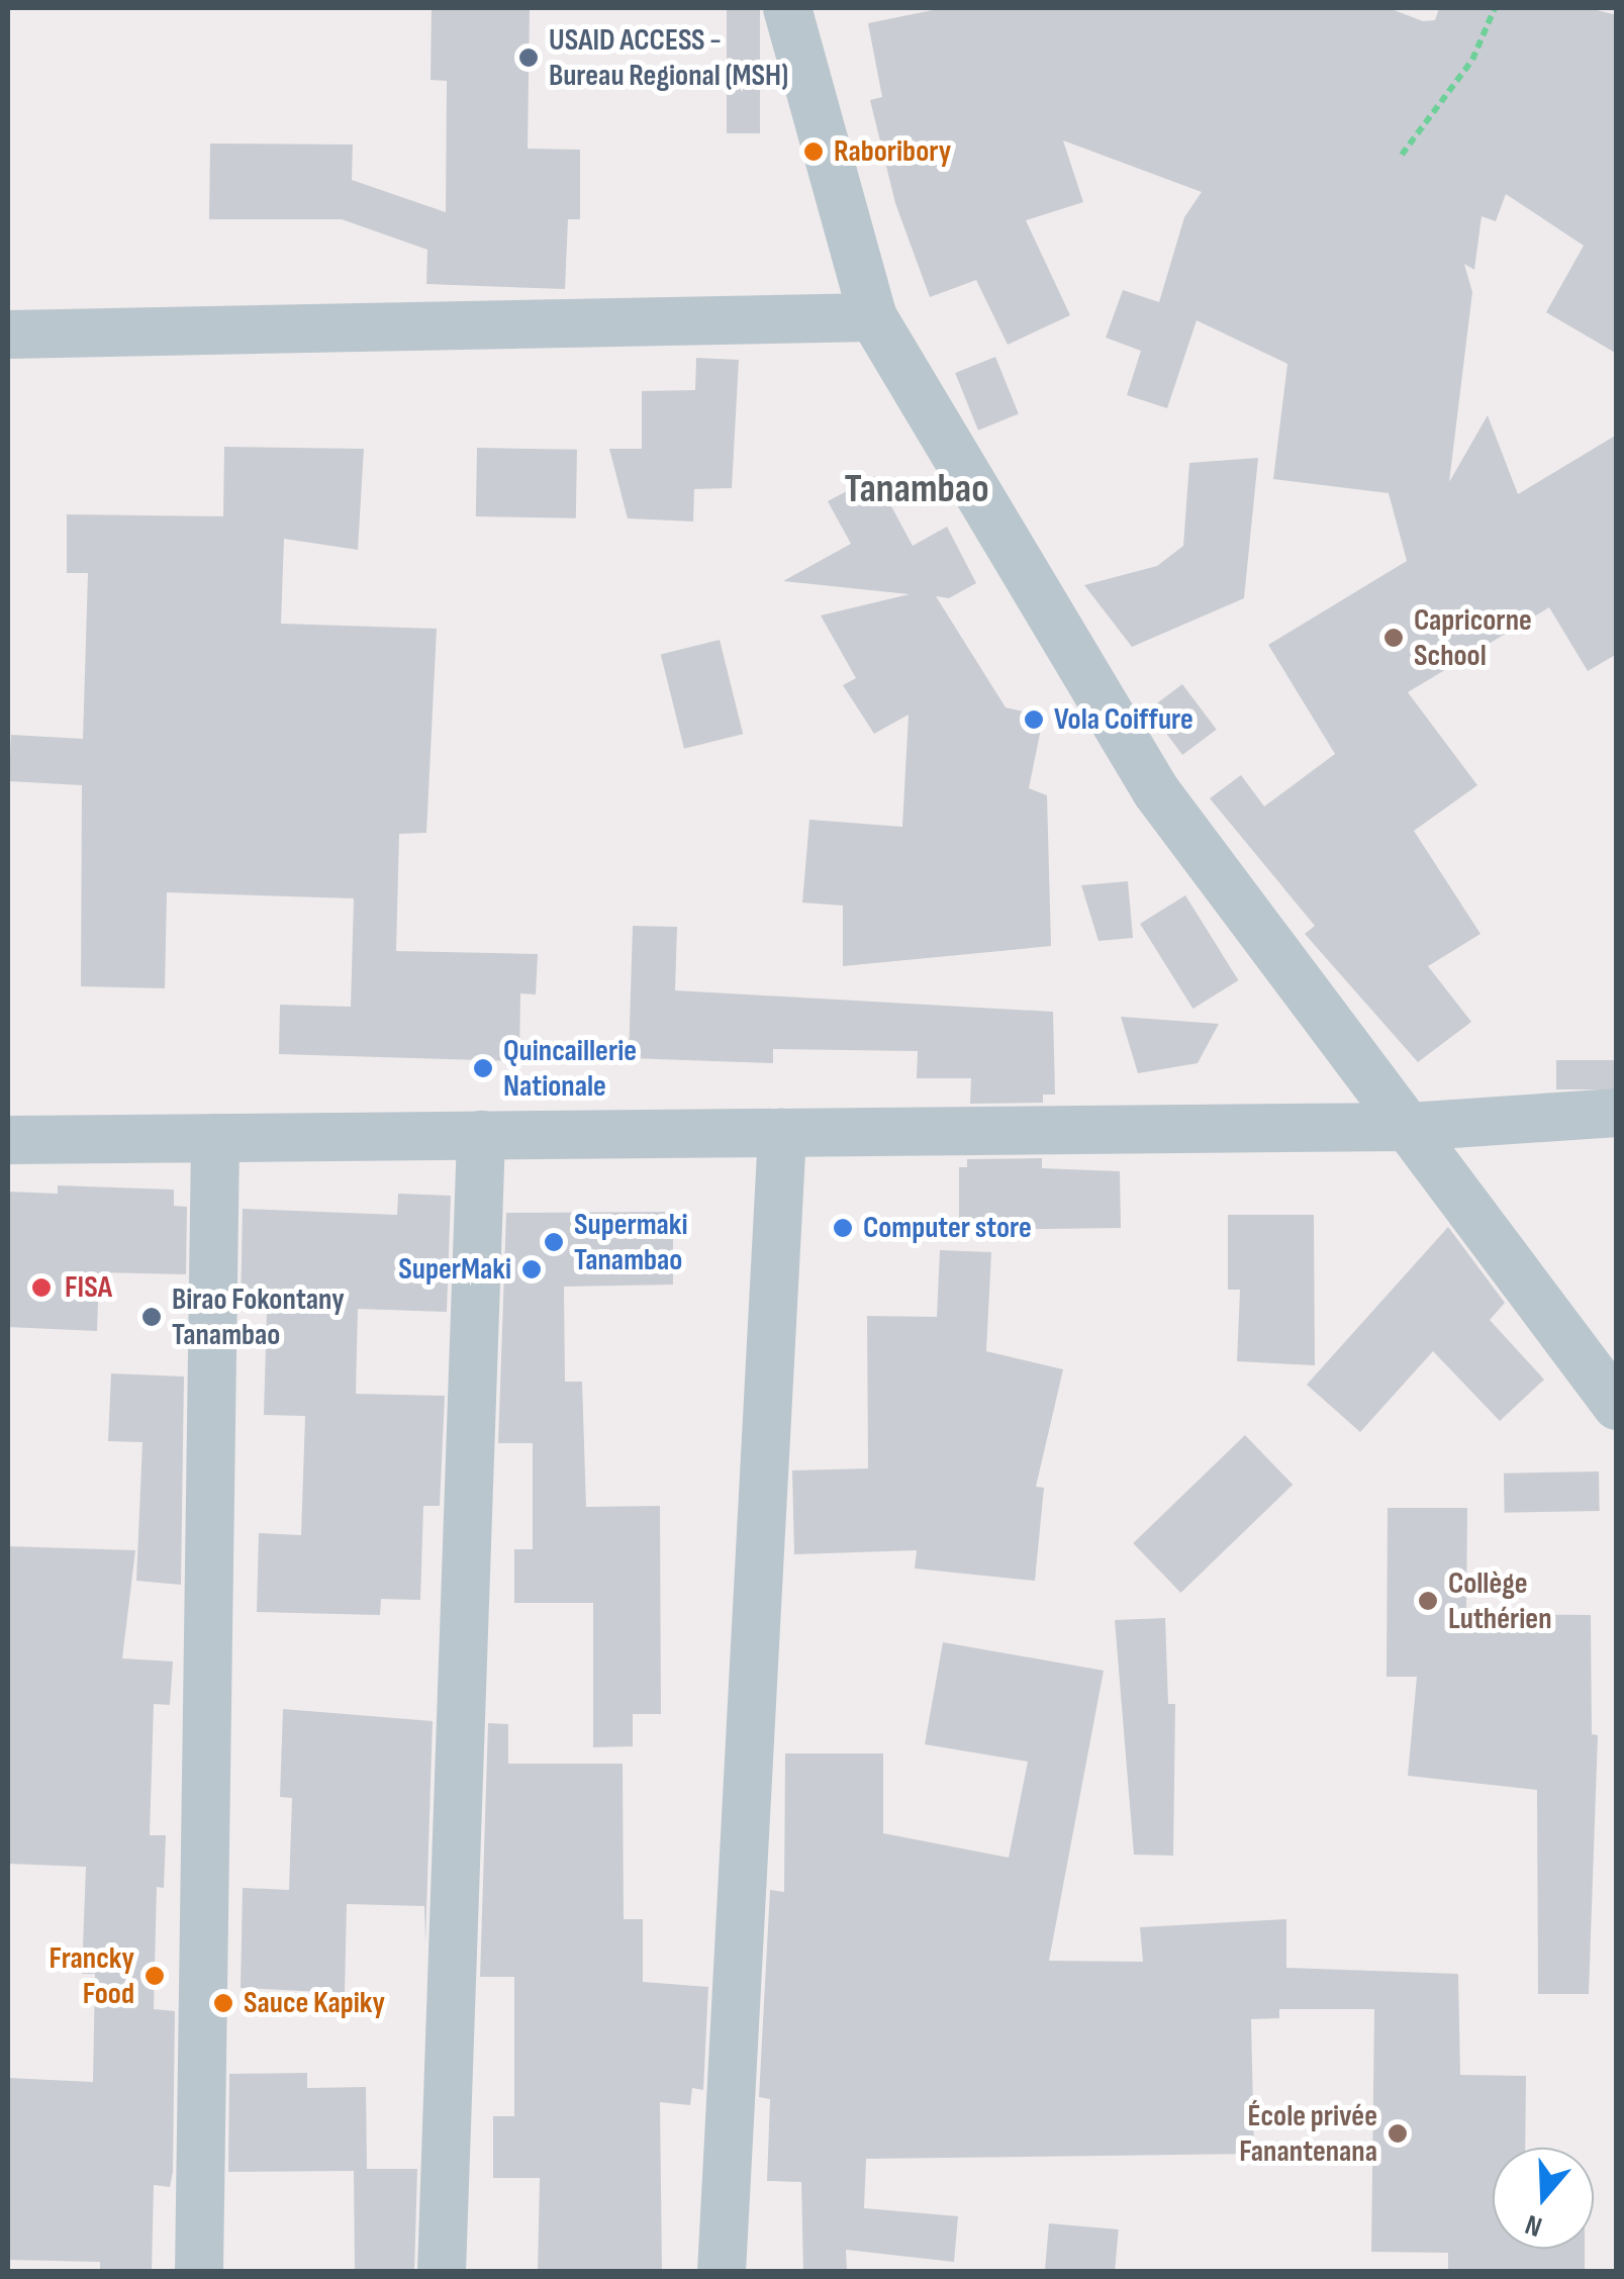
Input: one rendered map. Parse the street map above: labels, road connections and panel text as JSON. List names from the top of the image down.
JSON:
{
  "districts": ["Tanambao"],
  "places": [
    "USAID ACCESS - Bureau Regional (MSH)",
    "Raboribory",
    "Capricorne School",
    "Vola Coiffure",
    "Quincaillerie Nationale",
    "Computer store",
    "Supermaki Tanambao",
    "SuperMaki",
    "FISA",
    "Birao Fokontany Tanambao",
    "Collège Luthérien",
    "Francky Food",
    "Sauce Kapiky",
    "École privée Fanantenana"
  ],
  "north": "bottom"
}
